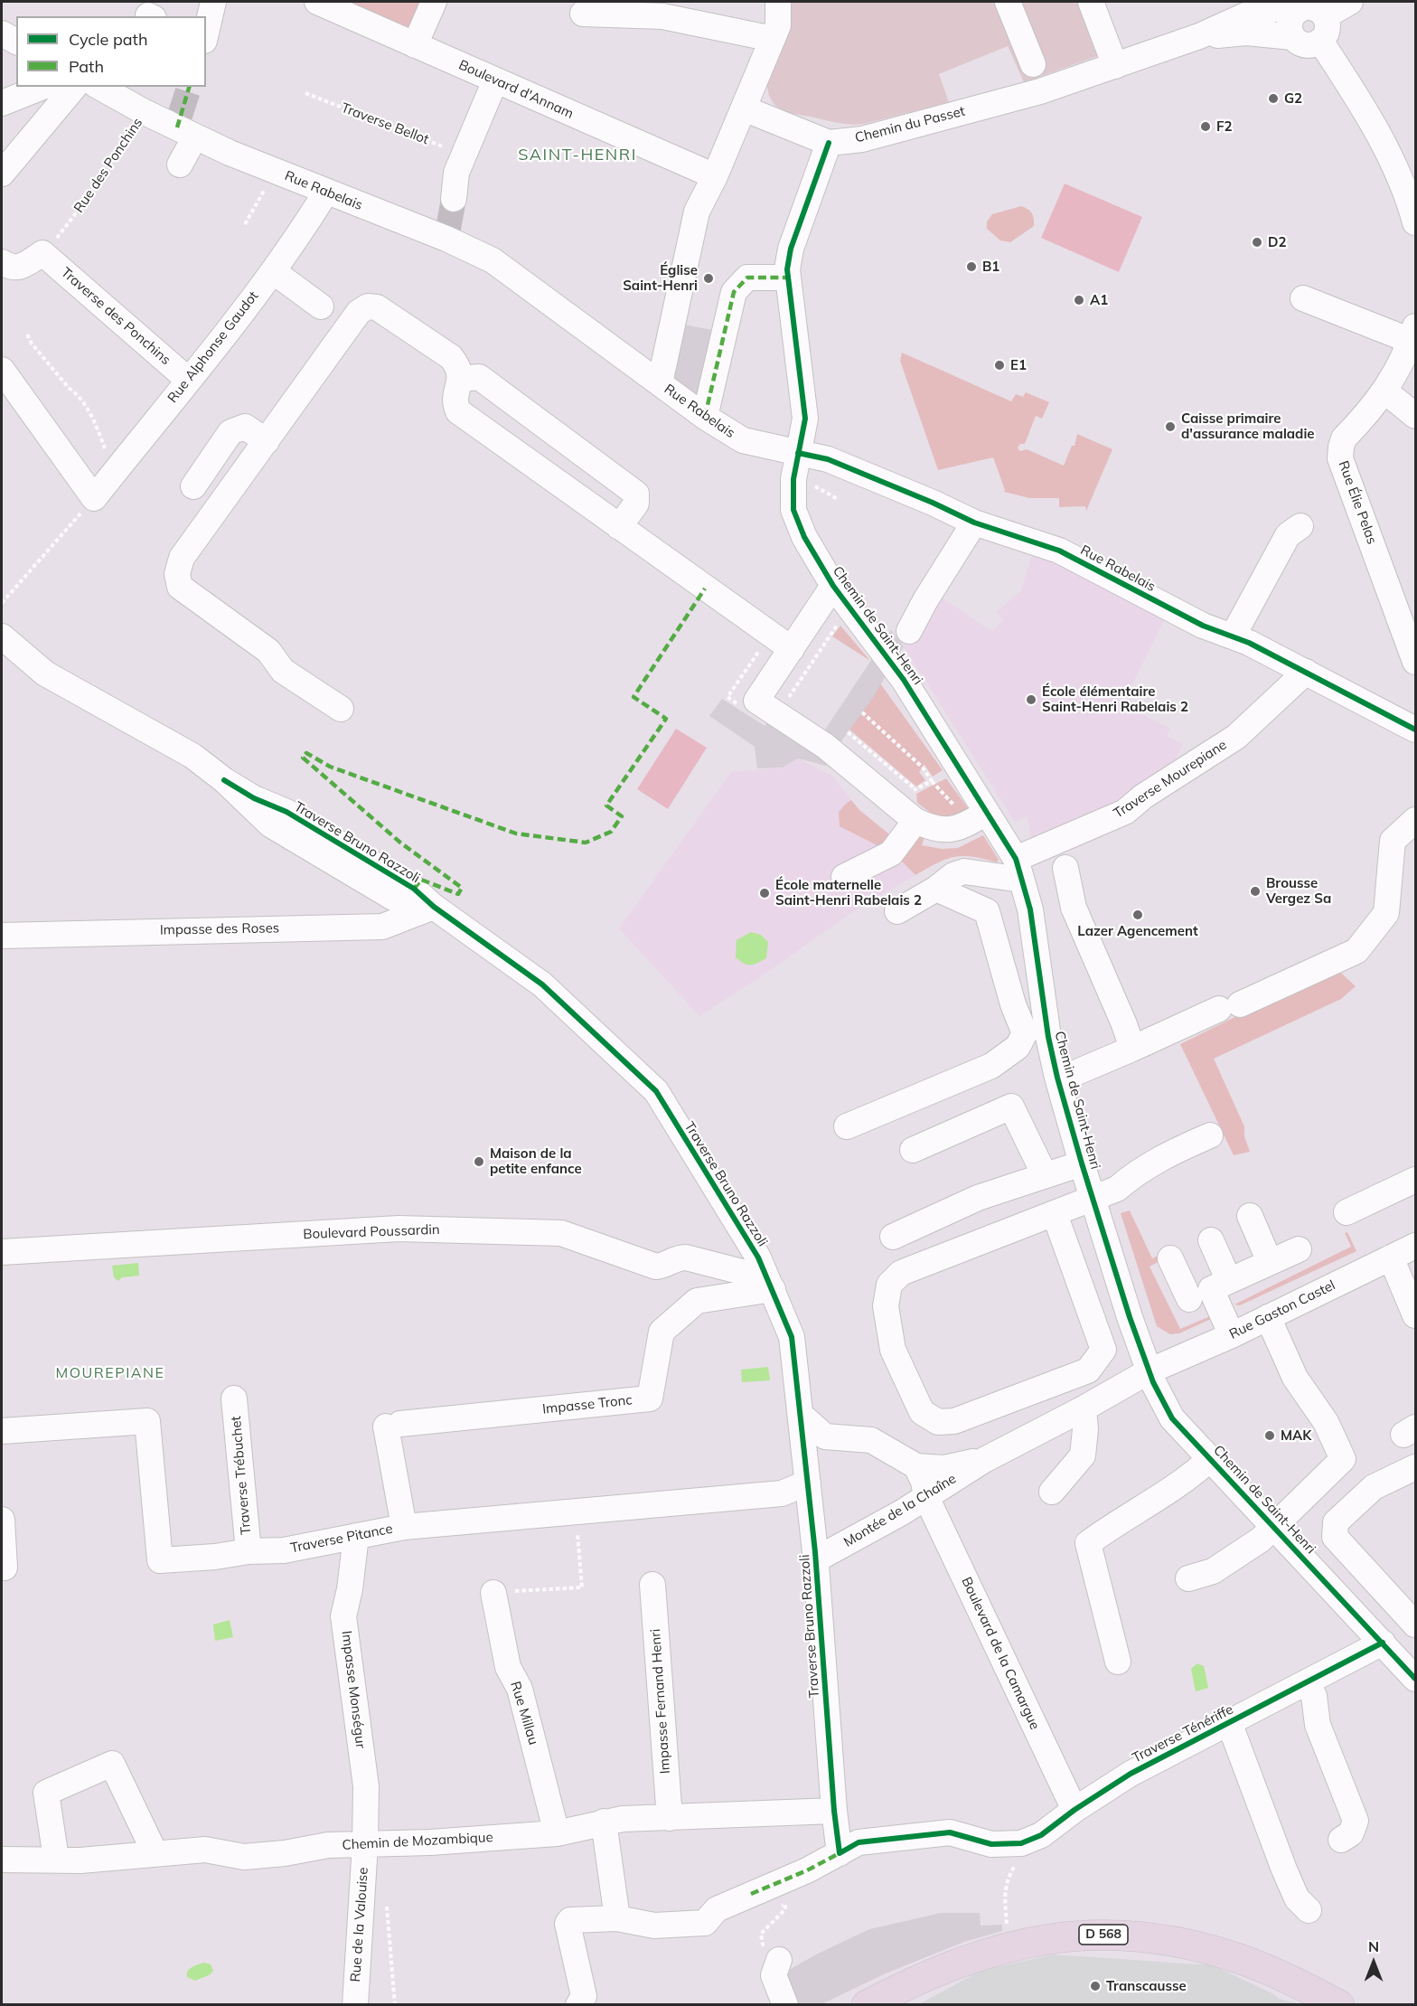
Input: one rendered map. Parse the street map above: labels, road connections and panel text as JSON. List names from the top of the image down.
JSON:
{
  "streets": {
    "main road": ["D 568"],
    "street": [
      "Boulevard d'Annam",
      "Chemin du Passet",
      "Rue Rabelais",
      "Traverse des Ponchins",
      "Rue Alphonse Gaudot",
      "Rue Élie Pelas",
      "Chemin de Saint-Henri",
      "Traverse Mourepiane",
      "Traverse Bruno Razzoli",
      "Impasse des Roses",
      "Boulevard Poussardin",
      "Rue Gaston Castel",
      "Impasse Tronc",
      "Traverse Trébuchet",
      "Montée de la Chaîne",
      "Traverse Pitance",
      "Boulevard de la Camargue",
      "Impasse Monségur",
      "Impasse Fernand Henri",
      "Rue Millau",
      "Traverse Ténériffe",
      "Chemin de Mozambique",
      "Rue de la Valouise"
    ],
    "path": ["Traverse Bellot", "Rue des Ponchins"]
  },
  "crossings": [
    ["Chemin du Passet", "Chemin de Saint-Henri"],
    ["Rue des Ponchins", "Rue Rabelais"],
    ["Rue des Ponchins", "Traverse des Ponchins"],
    ["Rue Rabelais", "Rue Alphonse Gaudot"],
    ["Rue Rabelais", "Chemin de Saint-Henri"],
    ["Rue Rabelais", "Traverse Mourepiane"],
    ["Traverse des Ponchins", "Rue Alphonse Gaudot"],
    ["Chemin de Saint-Henri", "Traverse Mourepiane"],
    ["Chemin de Saint-Henri", "Rue Gaston Castel"],
    ["Chemin de Saint-Henri", "Montée de la Chaîne"],
    ["Chemin de Saint-Henri", "Traverse Ténériffe"],
    ["Traverse Bruno Razzoli", "Impasse des Roses"],
    ["Traverse Bruno Razzoli", "Boulevard Poussardin"],
    ["Traverse Bruno Razzoli", "Impasse Tronc"],
    ["Traverse Bruno Razzoli", "Montée de la Chaîne"],
    ["Traverse Bruno Razzoli", "Traverse Pitance"],
    ["Traverse Bruno Razzoli", "Traverse Ténériffe"],
    ["Traverse Bruno Razzoli", "Chemin de Mozambique"],
    ["Boulevard Poussardin", "Impasse Tronc"],
    ["Rue Gaston Castel", "Montée de la Chaîne"],
    ["Impasse Tronc", "Traverse Pitance"],
    ["Traverse Trébuchet", "Traverse Pitance"],
    ["Montée de la Chaîne", "Boulevard de la Camargue"],
    ["Traverse Pitance", "Impasse Monségur"],
    ["Boulevard de la Camargue", "Traverse Ténériffe"],
    ["Impasse Monségur", "Chemin de Mozambique"],
    ["Impasse Monségur", "Rue de la Valouise"],
    ["Impasse Fernand Henri", "Chemin de Mozambique"],
    ["Rue Millau", "Chemin de Mozambique"],
    ["Chemin de Mozambique", "Rue de la Valouise"]
  ],
  "districts": ["SAINT-HENRI", "MOUREPIANE"],
  "places": [
    "G2",
    "F2",
    "D2",
    "B1",
    "Église Saint-Henri",
    "A1",
    "E1",
    "Caisse primaire d'assurance maladie",
    "École élémentaire Saint-Henri Rabelais 2",
    "Brousse Vergez Sa",
    "École maternelle Saint-Henri Rabelais 2",
    "Lazer Agencement",
    "Maison de la petite enfance",
    "MAK",
    "Transcausse"
  ],
  "legend": ["Cycle path", "Path"],
  "north": "top"
}
